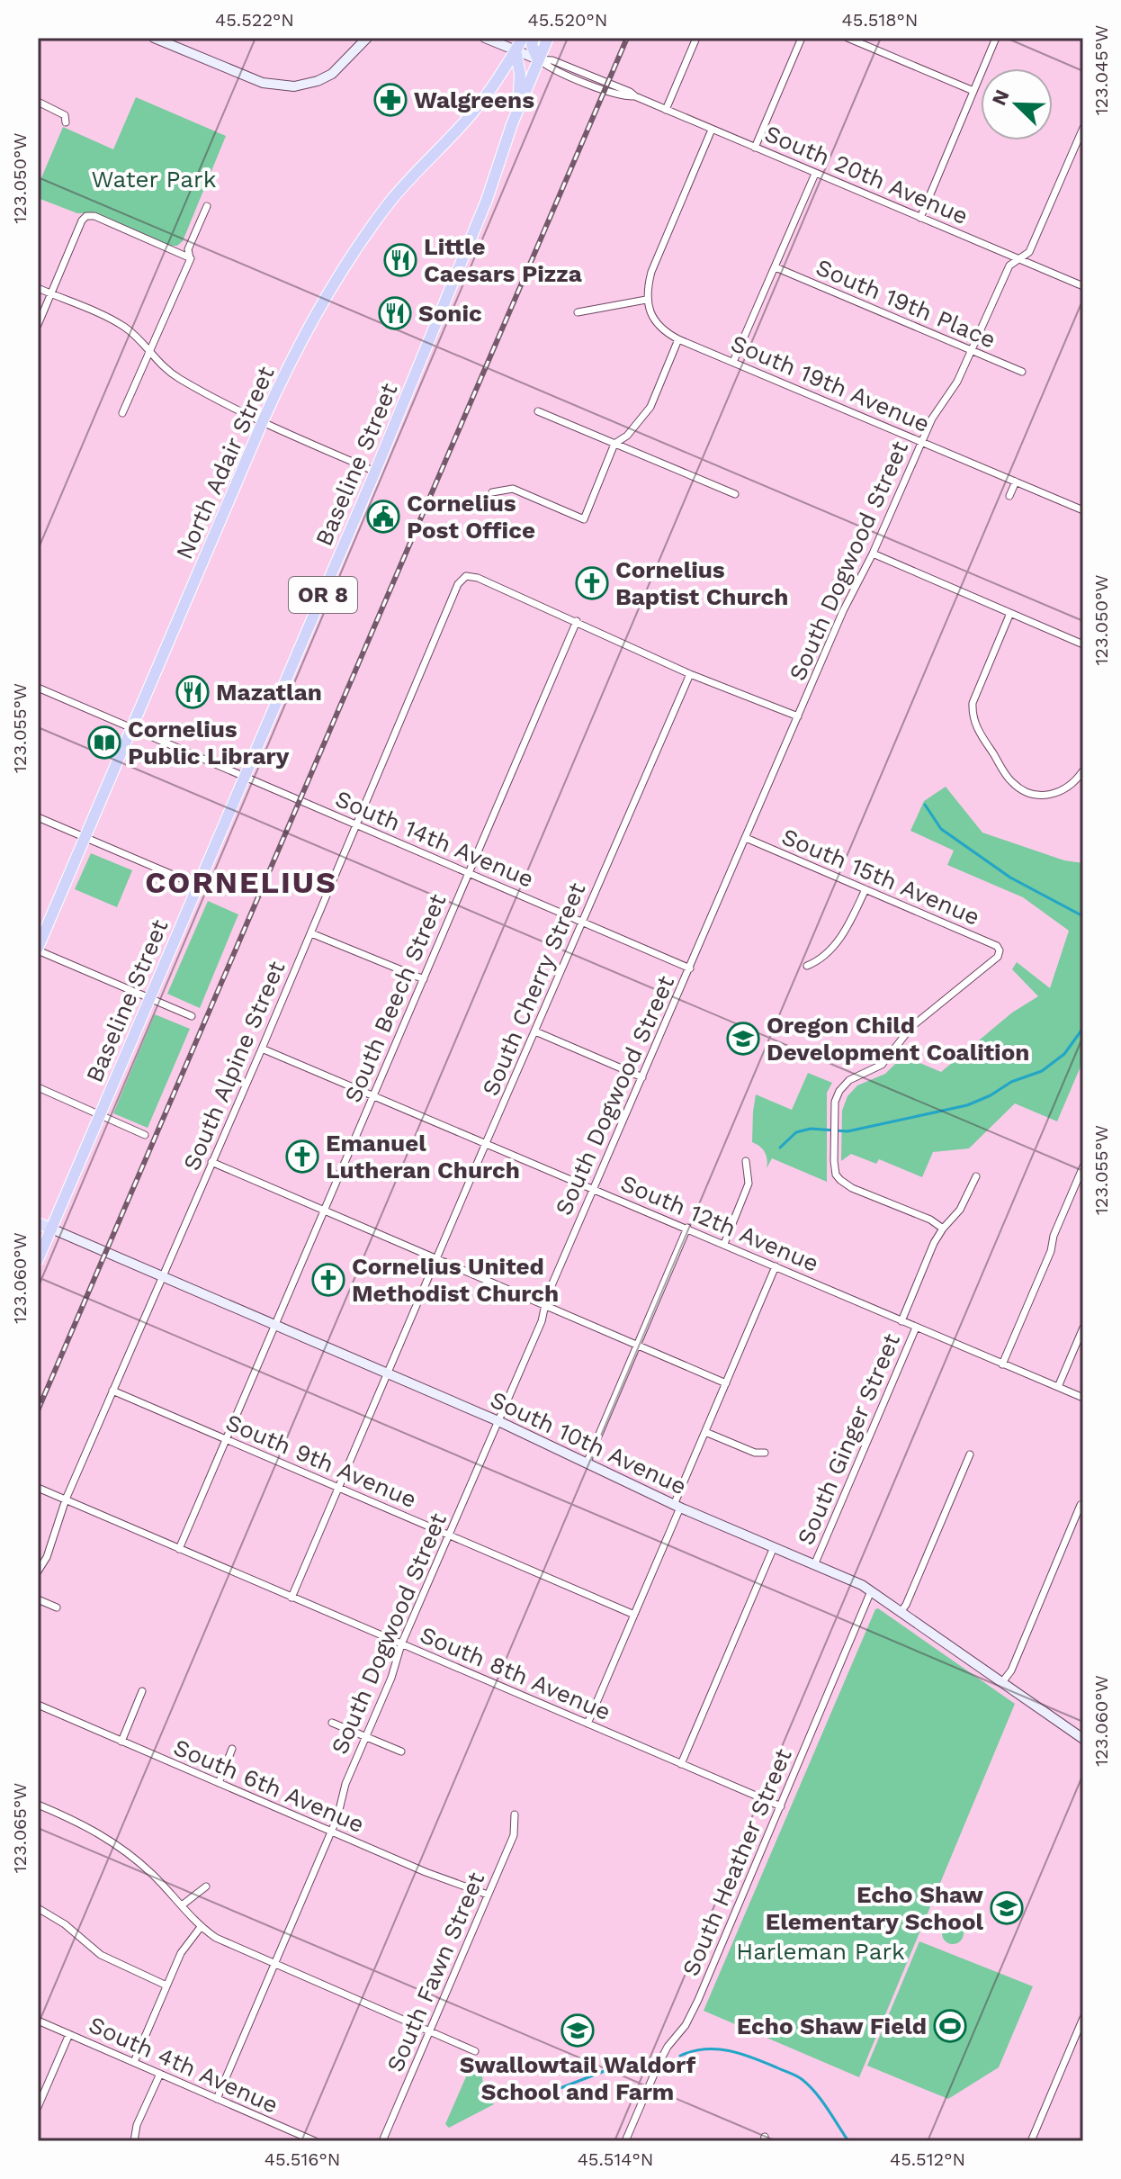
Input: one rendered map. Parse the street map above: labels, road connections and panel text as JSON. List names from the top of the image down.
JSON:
{
  "streets": {
    "highway": ["North Adair Street", "Baseline Street", "OR 8"],
    "main road": ["South 10th Avenue"],
    "street": [
      "South 20th Avenue",
      "South 19th Place",
      "South 19th Avenue",
      "South Dogwood Street",
      "South 14th Avenue",
      "South 15th Avenue",
      "South Cherry Street",
      "South Beech Street",
      "South Alpine Street",
      "South 12th Avenue",
      "South Ginger Street",
      "South 9th Avenue",
      "South 8th Avenue",
      "South 6th Avenue",
      "South Heather Street",
      "South Fawn Street",
      "South 4th Avenue"
    ]
  },
  "crossings": [
    ["South 20th Avenue", "Baseline Street"],
    ["South 20th Avenue", "South Dogwood Street"],
    ["South 19th Place", "South Dogwood Street"],
    ["South 19th Avenue", "South Dogwood Street"],
    ["North Adair Street", "South 14th Avenue"],
    ["Baseline Street", "South 14th Avenue"],
    ["Baseline Street", "South 10th Avenue"],
    ["South Dogwood Street", "South 14th Avenue"],
    ["South Dogwood Street", "South 15th Avenue"],
    ["South Dogwood Street", "South 12th Avenue"],
    ["South Dogwood Street", "South 10th Avenue"],
    ["South Dogwood Street", "South 9th Avenue"],
    ["South Dogwood Street", "South 8th Avenue"],
    ["South Dogwood Street", "South 6th Avenue"],
    ["South Dogwood Street", "South 4th Avenue"],
    ["South 14th Avenue", "South Cherry Street"],
    ["South 14th Avenue", "South Beech Street"],
    ["South 14th Avenue", "South Alpine Street"],
    ["South Cherry Street", "South 12th Avenue"],
    ["South Cherry Street", "South 10th Avenue"],
    ["South Cherry Street", "South 9th Avenue"],
    ["South Cherry Street", "South 8th Avenue"],
    ["South Beech Street", "South Alpine Street"],
    ["South Beech Street", "South 12th Avenue"],
    ["South Beech Street", "South 10th Avenue"],
    ["South Beech Street", "South 9th Avenue"],
    ["South Beech Street", "South 8th Avenue"],
    ["South Alpine Street", "South 12th Avenue"],
    ["South Alpine Street", "South 10th Avenue"],
    ["South Alpine Street", "South 9th Avenue"],
    ["South Alpine Street", "South 8th Avenue"],
    ["South 12th Avenue", "South Ginger Street"],
    ["South Ginger Street", "South 10th Avenue"],
    ["South Ginger Street", "South 8th Avenue"],
    ["South 10th Avenue", "South Heather Street"],
    ["South 8th Avenue", "South Heather Street"],
    ["South 6th Avenue", "South Fawn Street"]
  ],
  "districts": ["CORNELIUS"],
  "parks": ["Water Park", "Harleman Park"],
  "places": {
    "pharmacy": ["Walgreens"],
    "restaurant": ["Little Caesars Pizza", "Sonic", "Mazatlan"],
    "public building": ["Cornelius Post Office"],
    "church": ["Cornelius Baptist Church", "Emanuel Lutheran Church", "Cornelius United Methodist Church"],
    "library": ["Cornelius Public Library"],
    "school or university": ["Oregon Child Development Coalition", "Echo Shaw Elementary School", "Swallowtail Waldorf School and Farm"],
    "sports": ["Echo Shaw Field"]
  },
  "north": "top left",
  "coordinates": [
    "45.522°N",
    "45.520°N",
    "45.518°N",
    "123.045°W",
    "123.050°W",
    "123.055°W",
    "123.060°W",
    "123.065°W",
    "45.516°N",
    "45.514°N",
    "45.512°N"
  ]
}
